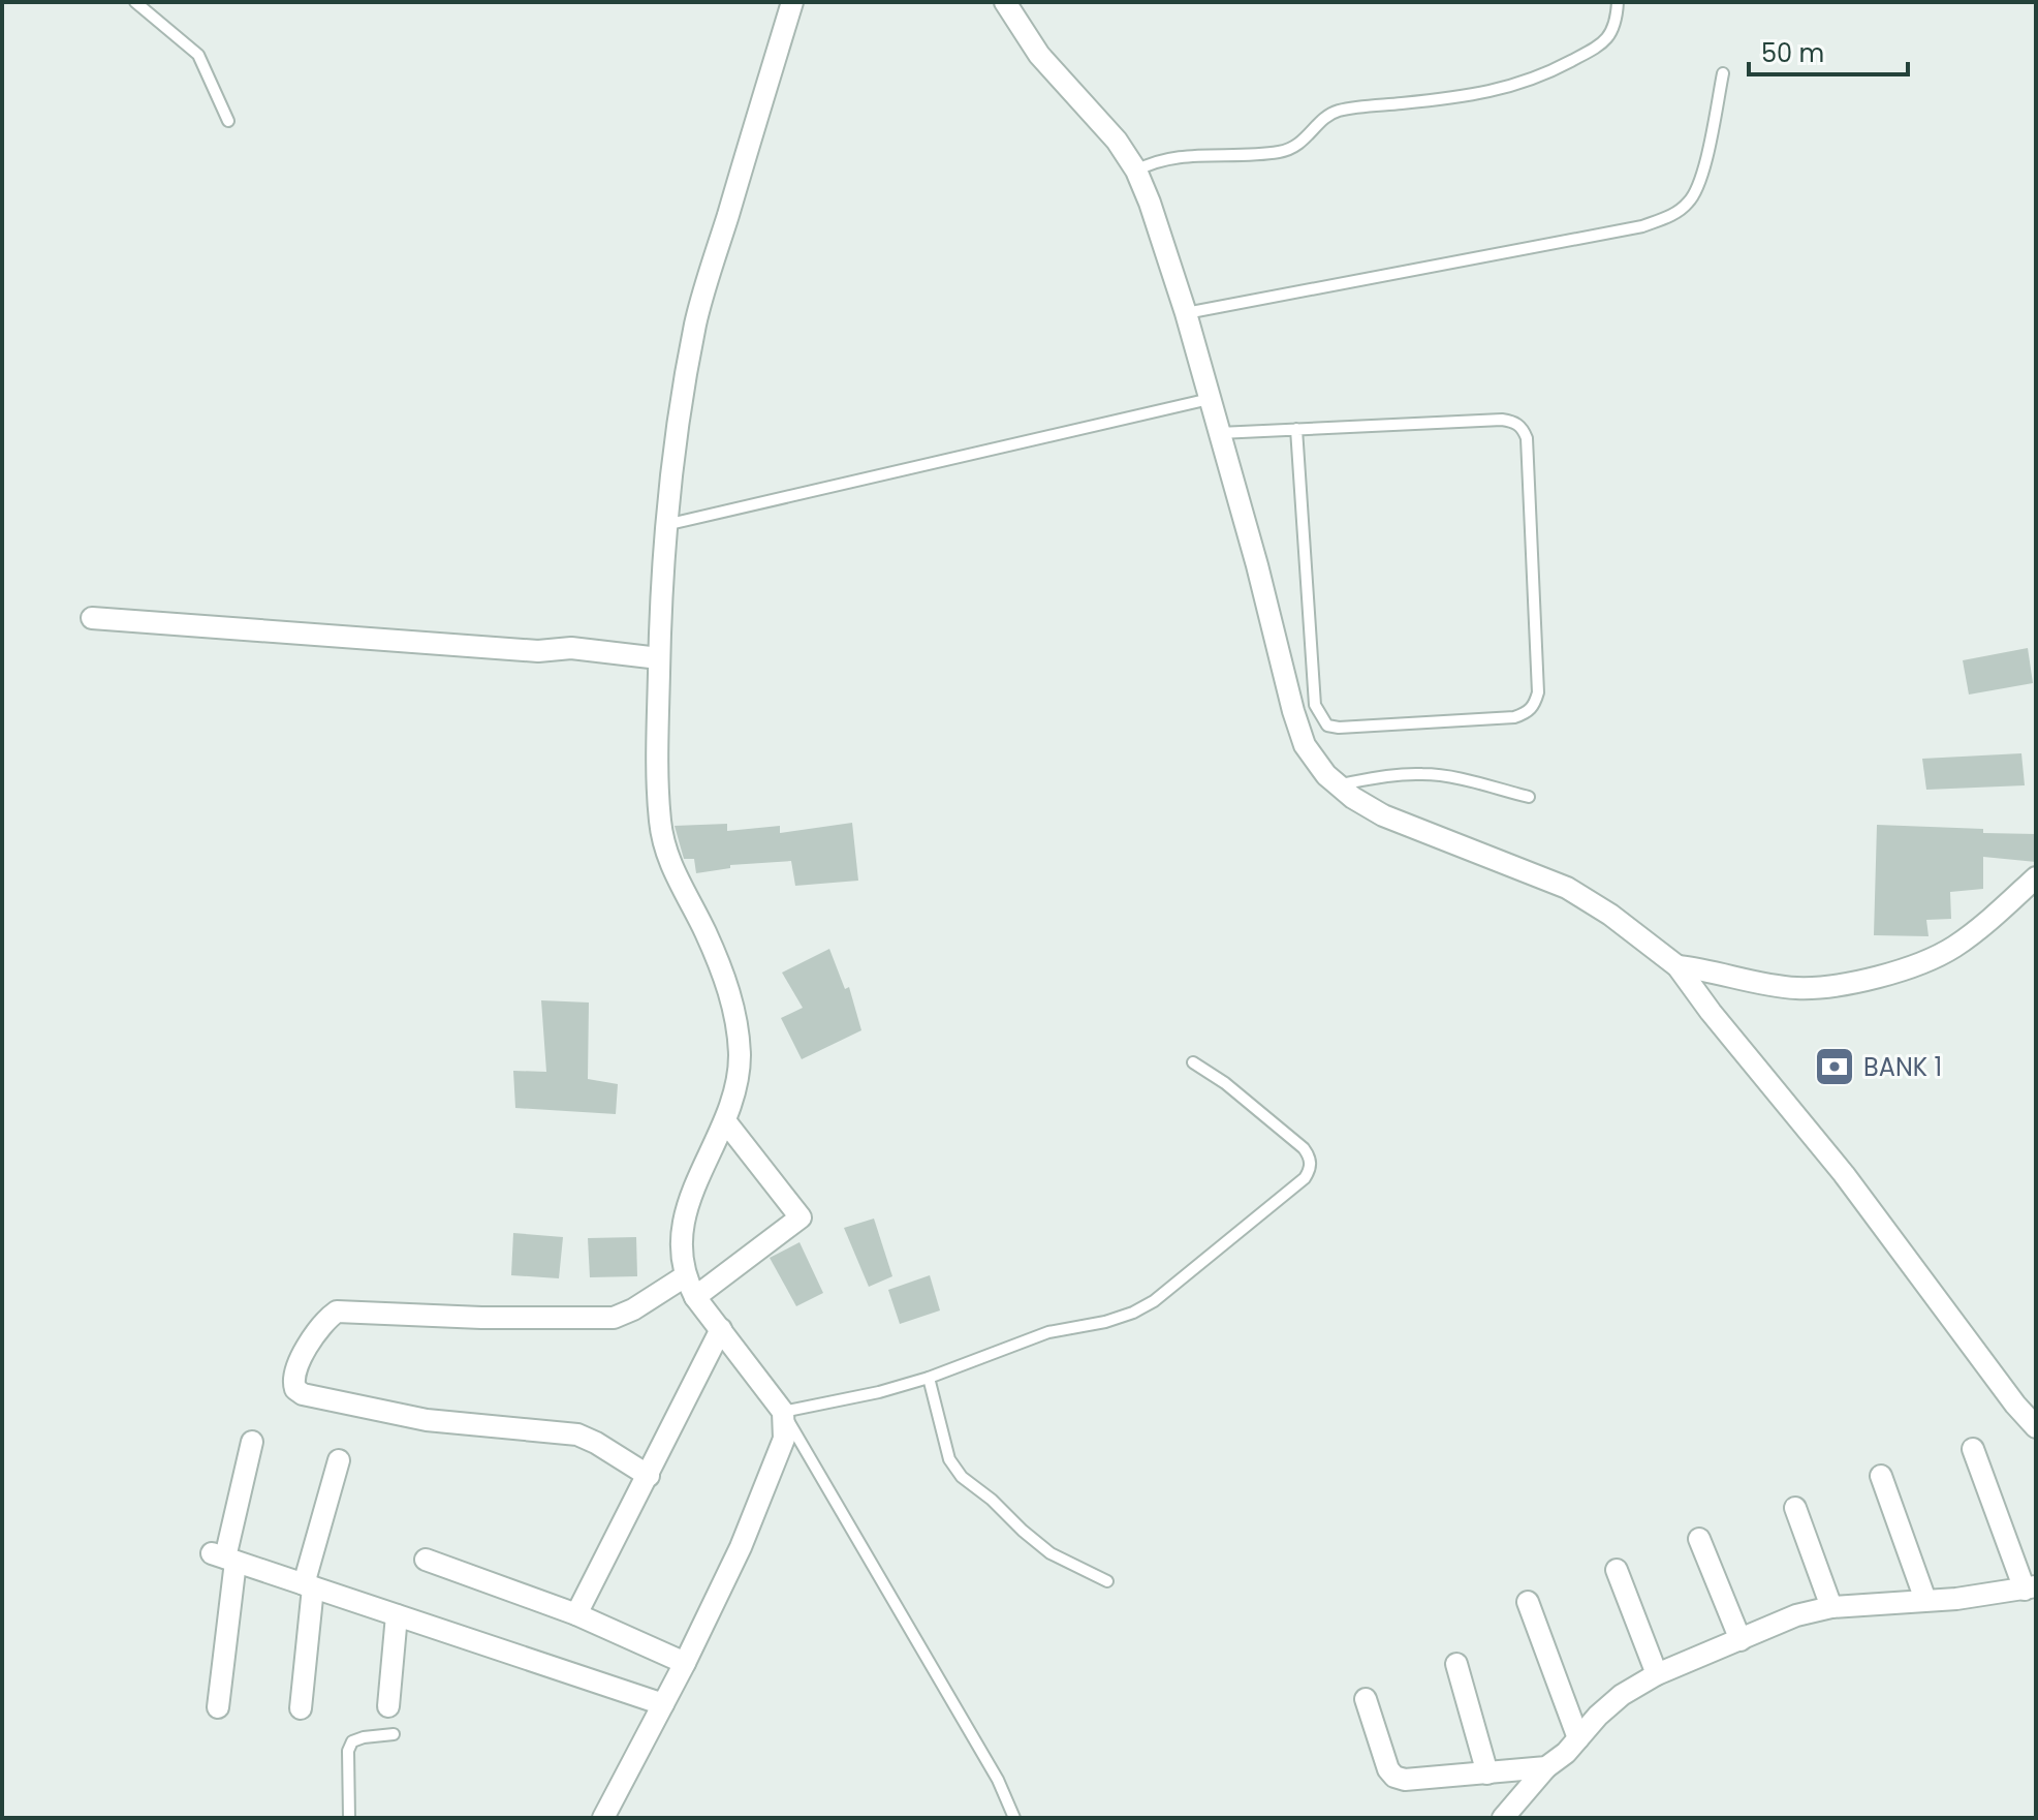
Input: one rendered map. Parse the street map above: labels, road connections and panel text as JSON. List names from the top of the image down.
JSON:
{
  "places": {
    "bank": ["BANK 1"]
  },
  "scale_bar": "50 m"
}
